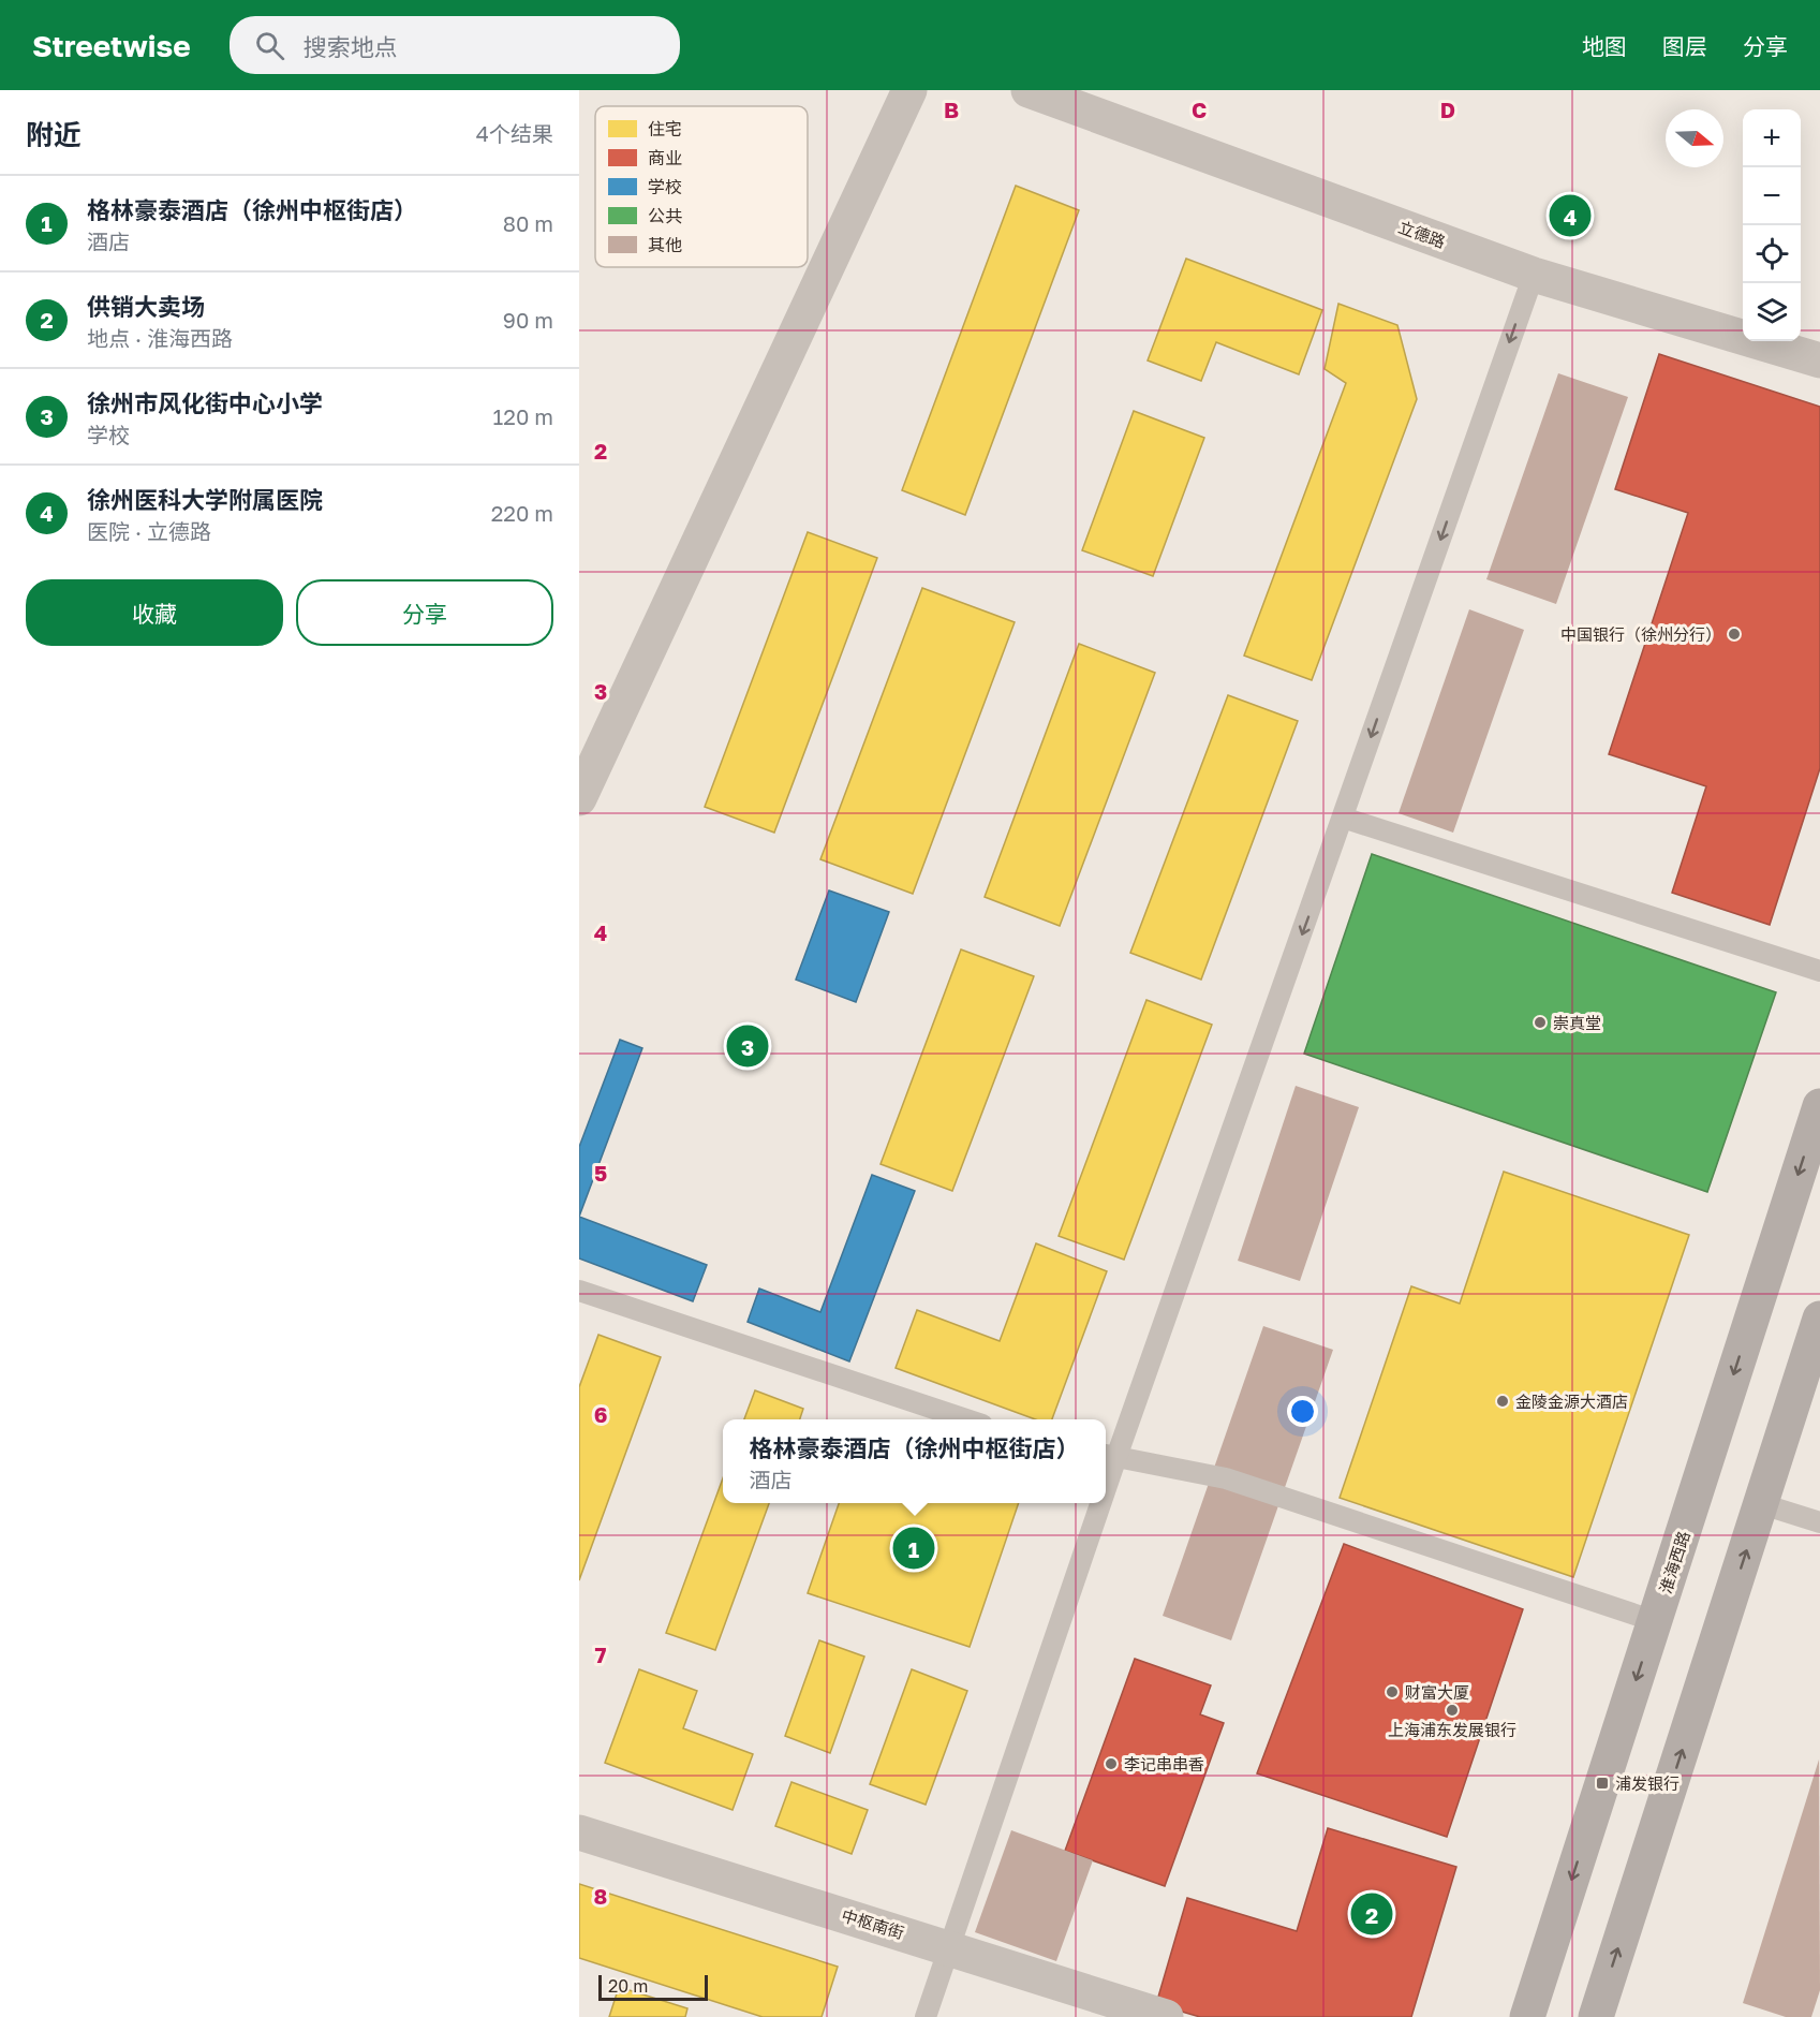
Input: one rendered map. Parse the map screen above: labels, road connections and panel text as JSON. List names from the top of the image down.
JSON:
{
  "streets": {
    "main road": ["淮海西路"],
    "street": ["立德路", "中枢南街"]
  },
  "places": {
    "other": [
      "中国银行（徐州分行）",
      "崇真堂",
      "金陵金源大酒店",
      "财富大厦",
      "上海浦东发展银行",
      "李记串串香"
    ],
    "transit": ["浦发银行"]
  },
  "legend": [
    "住宅",
    "商业",
    "学校",
    "公共",
    "其他"
  ],
  "scale_bar": "20 m",
  "north": "right",
  "page": {
    "header": "Streetwise",
    "search": "搜索地点",
    "nav": ["地图", "图层", "分享"],
    "heading": ["附近", "4个结果"],
    "map_buttons": ["+", "−"],
    "list": [
      {
        "mark": "1",
        "name": "格林豪泰酒店（徐州中枢街店）",
        "note": "酒店",
        "value": "80 m"
      },
      {
        "mark": "2",
        "name": "供销大卖场",
        "note": "地点 · 淮海西路",
        "value": "90 m"
      },
      {
        "mark": "3",
        "name": "徐州市风化街中心小学",
        "note": "学校",
        "value": "120 m"
      },
      {
        "mark": "4",
        "name": "徐州医科大学附属医院",
        "note": "医院 · 立德路",
        "value": "220 m"
      }
    ],
    "pins": [
      "4",
      "3",
      "1",
      "2"
    ],
    "buttons": ["收藏", "分享"],
    "popup": ["格林豪泰酒店（徐州中枢街店）", "酒店"],
    "scale": "20 m"
  },
  "grid": {
    "columns": ["B", "C", "D"],
    "rows": [
      "2",
      "3",
      "4",
      "5",
      "6",
      "7",
      "8"
    ]
  }
}
